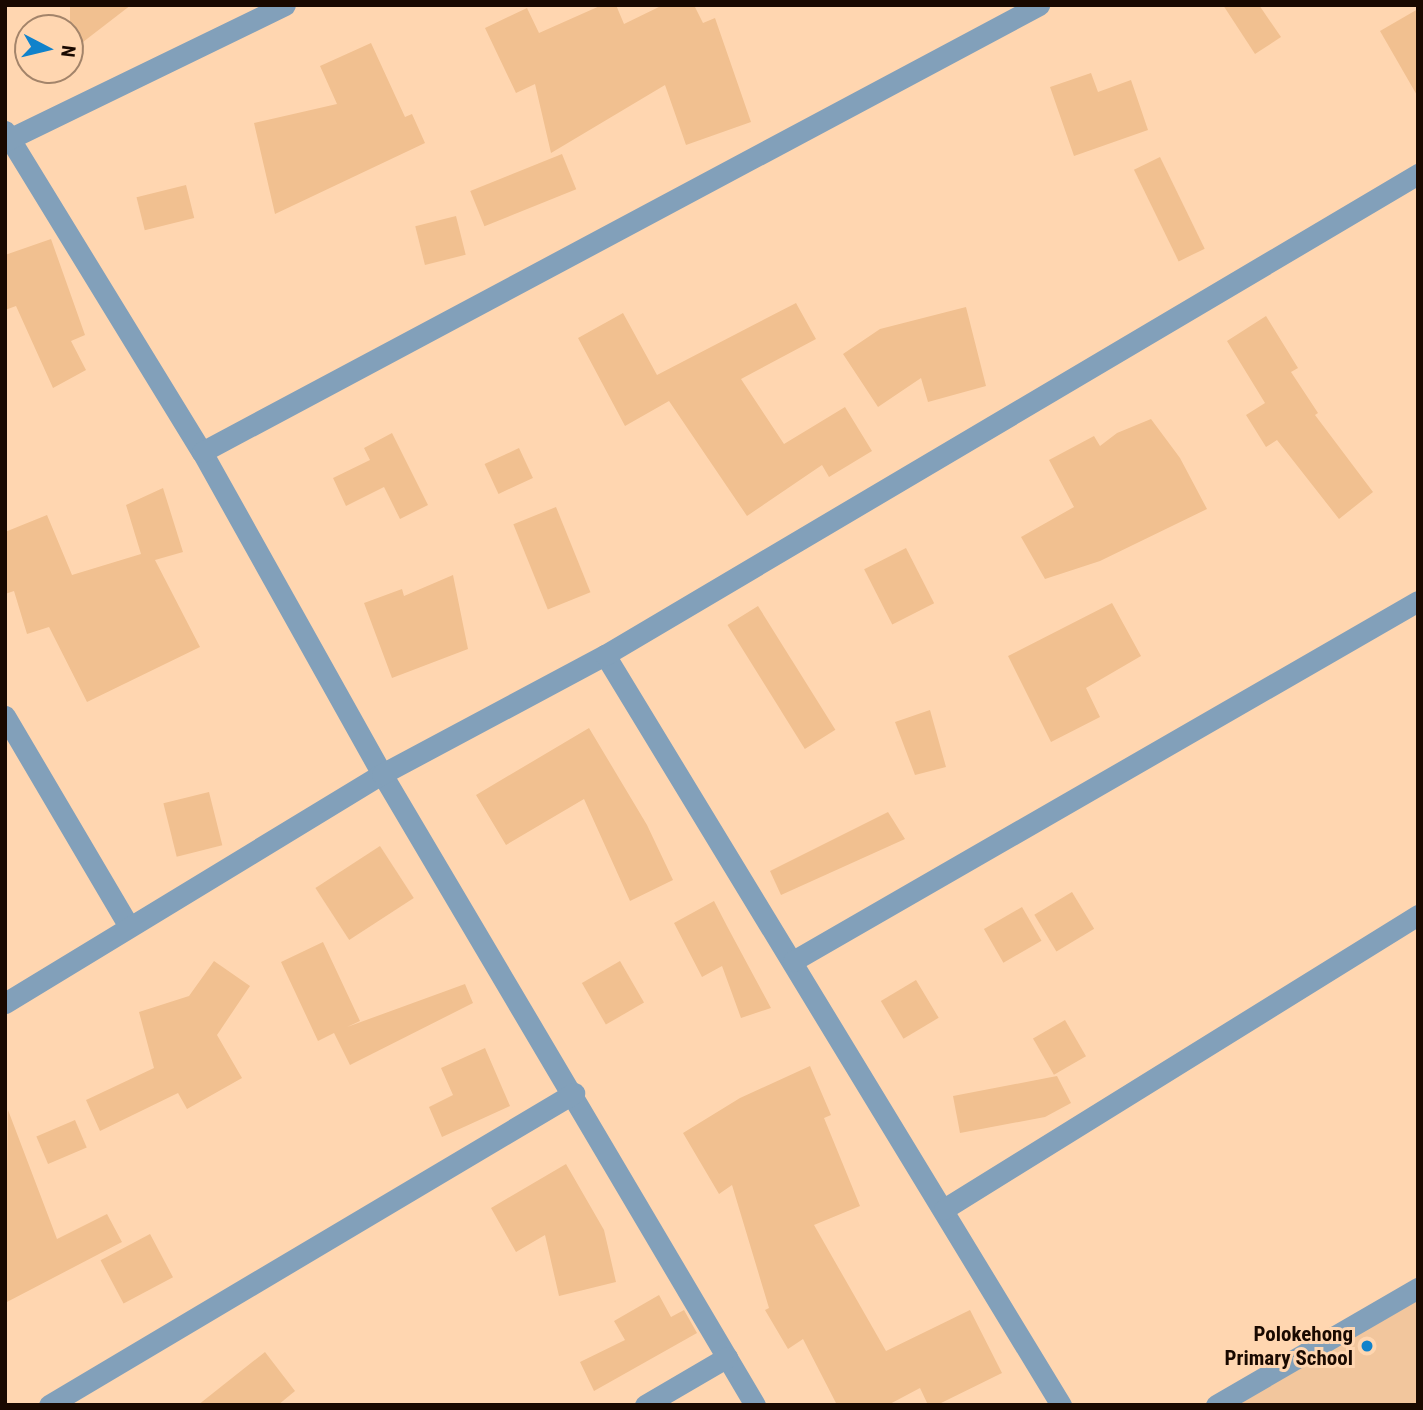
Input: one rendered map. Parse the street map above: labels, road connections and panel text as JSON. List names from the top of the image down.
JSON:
{
  "places": ["Polokehong Primary School"],
  "north": "right"
}
